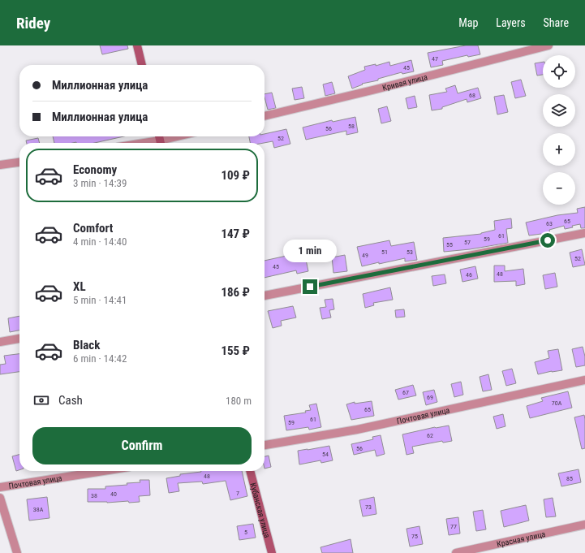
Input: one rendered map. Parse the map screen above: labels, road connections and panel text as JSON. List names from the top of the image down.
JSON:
{
  "streets": {
    "main road": ["Кубанская улица"],
    "street": ["Кривая улица", "Почтовая улица", "Красная улица"]
  },
  "house_numbers": [
    "47",
    "45",
    "68",
    "58",
    "56",
    "52",
    "65",
    "63",
    "61",
    "59",
    "57",
    "55",
    "51",
    "53",
    "49",
    "52",
    "45",
    "48",
    "46",
    "67",
    "69",
    "70А",
    "65",
    "61",
    "59",
    "62",
    "56",
    "54",
    "48",
    "85",
    "7",
    "40",
    "38",
    "73",
    "38А",
    "77",
    "5",
    "75"
  ],
  "page": {
    "header": "Ridey",
    "nav": ["Map", "Layers", "Share"],
    "map_buttons": ["+", "−"],
    "banner": ["Миллионная улица", "Миллионная улица"],
    "list": [
      {
        "name": "Economy",
        "note": "3 min · 14:39",
        "value": "109 ₽"
      },
      {
        "name": "Comfort",
        "note": "4 min · 14:40",
        "value": "147 ₽"
      },
      {
        "name": "XL",
        "note": "5 min · 14:41",
        "value": "186 ₽"
      },
      {
        "name": "Black",
        "note": "6 min · 14:42",
        "value": "155 ₽"
      }
    ],
    "bubble": "1 min",
    "pay": ["Cash", "180 m"],
    "buttons": "Confirm"
  }
}
